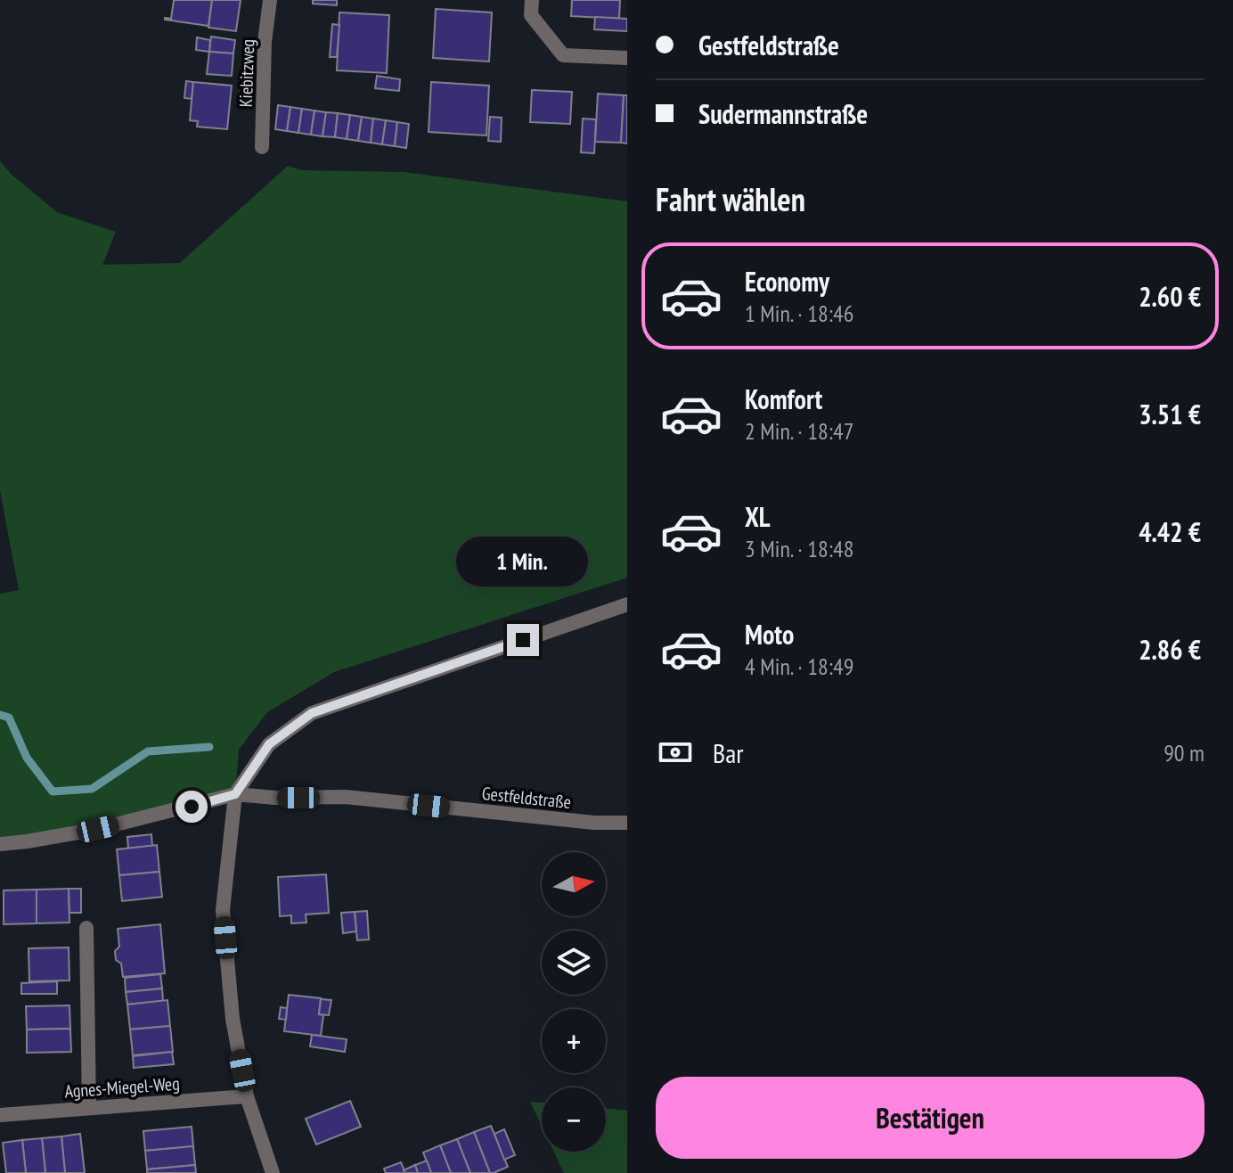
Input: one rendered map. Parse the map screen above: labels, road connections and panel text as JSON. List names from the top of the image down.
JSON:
{
  "streets": {
    "street": ["Kiebitzweg", "Gestfeldstraße", "Agnes-Miegel-Weg"]
  },
  "north": "right",
  "page": {
    "banner": ["Gestfeldstraße", "Sudermannstraße"],
    "heading": "Fahrt wählen",
    "list": [
      {
        "name": "Economy",
        "note": "1 Min. · 18:46",
        "value": "2.60 €"
      },
      {
        "name": "Komfort",
        "note": "2 Min. · 18:47",
        "value": "3.51 €"
      },
      {
        "name": "XL",
        "note": "3 Min. · 18:48",
        "value": "4.42 €"
      },
      {
        "name": "Moto",
        "note": "4 Min. · 18:49",
        "value": "2.86 €"
      }
    ],
    "bubble": "1 Min.",
    "pay": ["Bar", "90 m"],
    "map_buttons": ["+", "−"],
    "buttons": "Bestätigen"
  }
}
